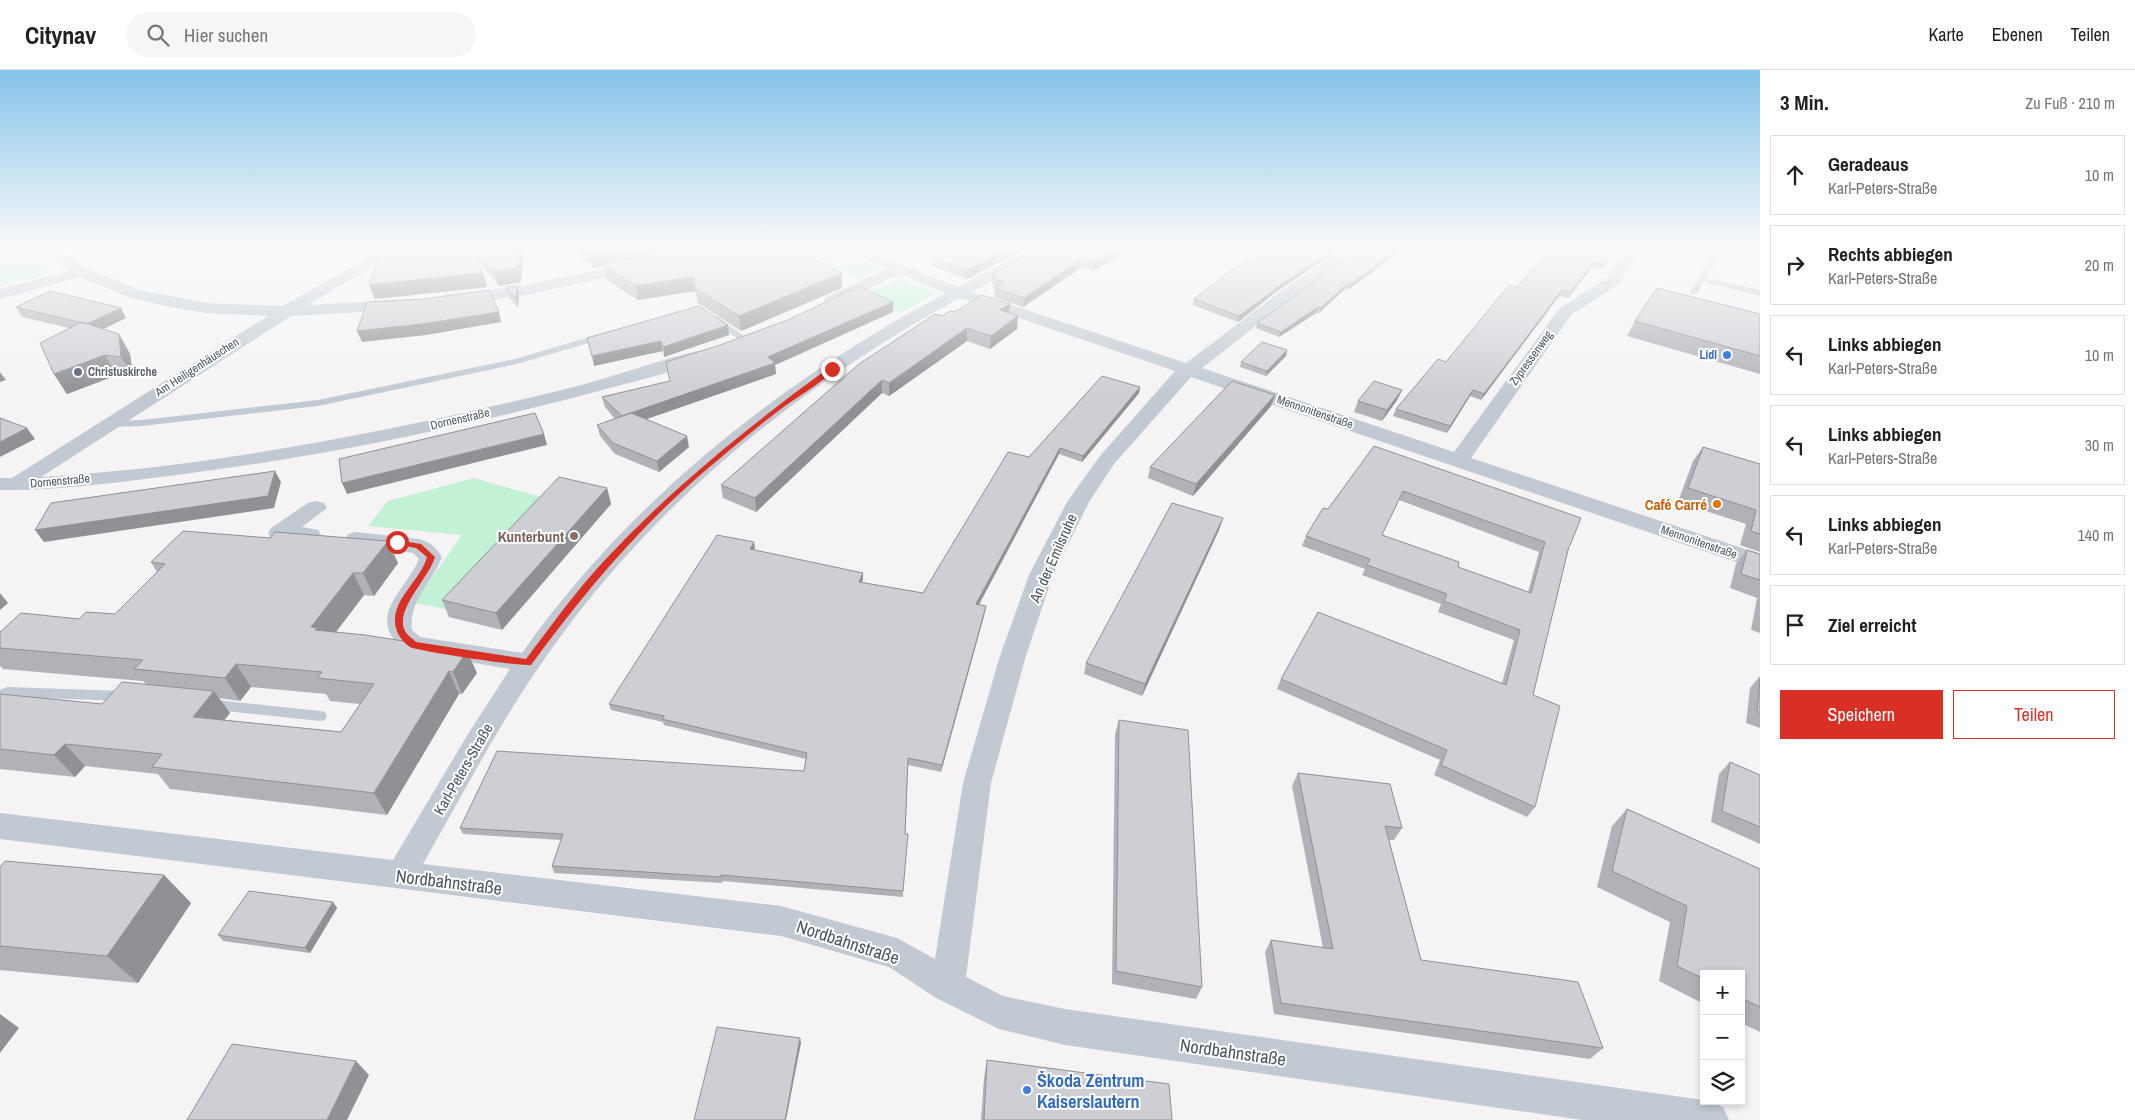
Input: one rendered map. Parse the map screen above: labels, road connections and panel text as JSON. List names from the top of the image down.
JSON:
{
  "streets": {
    "street": [
      "Zypressenweg",
      "Am Heiligenhäuschen",
      "Mennonitenstraße",
      "Dornenstraße",
      "An der Emilsruhe",
      "Karl-Peters-Straße",
      "Nordbahnstraße"
    ]
  },
  "crossings": [
    ["Zypressenweg", "Mennonitenstraße"],
    ["Am Heiligenhäuschen", "Dornenstraße"],
    ["Mennonitenstraße", "An der Emilsruhe"],
    ["An der Emilsruhe", "Nordbahnstraße"],
    ["Karl-Peters-Straße", "Nordbahnstraße"]
  ],
  "places": [
    "Lidl",
    "Christuskirche",
    "Café Carré",
    "Kunterbunt",
    "Škoda Zentrum Kaiserslautern"
  ],
  "page": {
    "header": "Citynav",
    "search": "Hier suchen",
    "nav": ["Karte", "Ebenen", "Teilen"],
    "heading": ["3 Min.", "Zu Fuß · 210 m"],
    "list": [
      ["Geradeaus", "Karl-Peters-Straße", "10 m"],
      ["Rechts abbiegen", "Karl-Peters-Straße", "20 m"],
      ["Links abbiegen", "Karl-Peters-Straße", "10 m"],
      ["Links abbiegen", "Karl-Peters-Straße", "30 m"],
      ["Links abbiegen", "Karl-Peters-Straße", "140 m"],
      "Ziel erreicht"
    ],
    "buttons": ["Speichern", "Teilen"],
    "map_buttons": ["+", "−"]
  }
}
